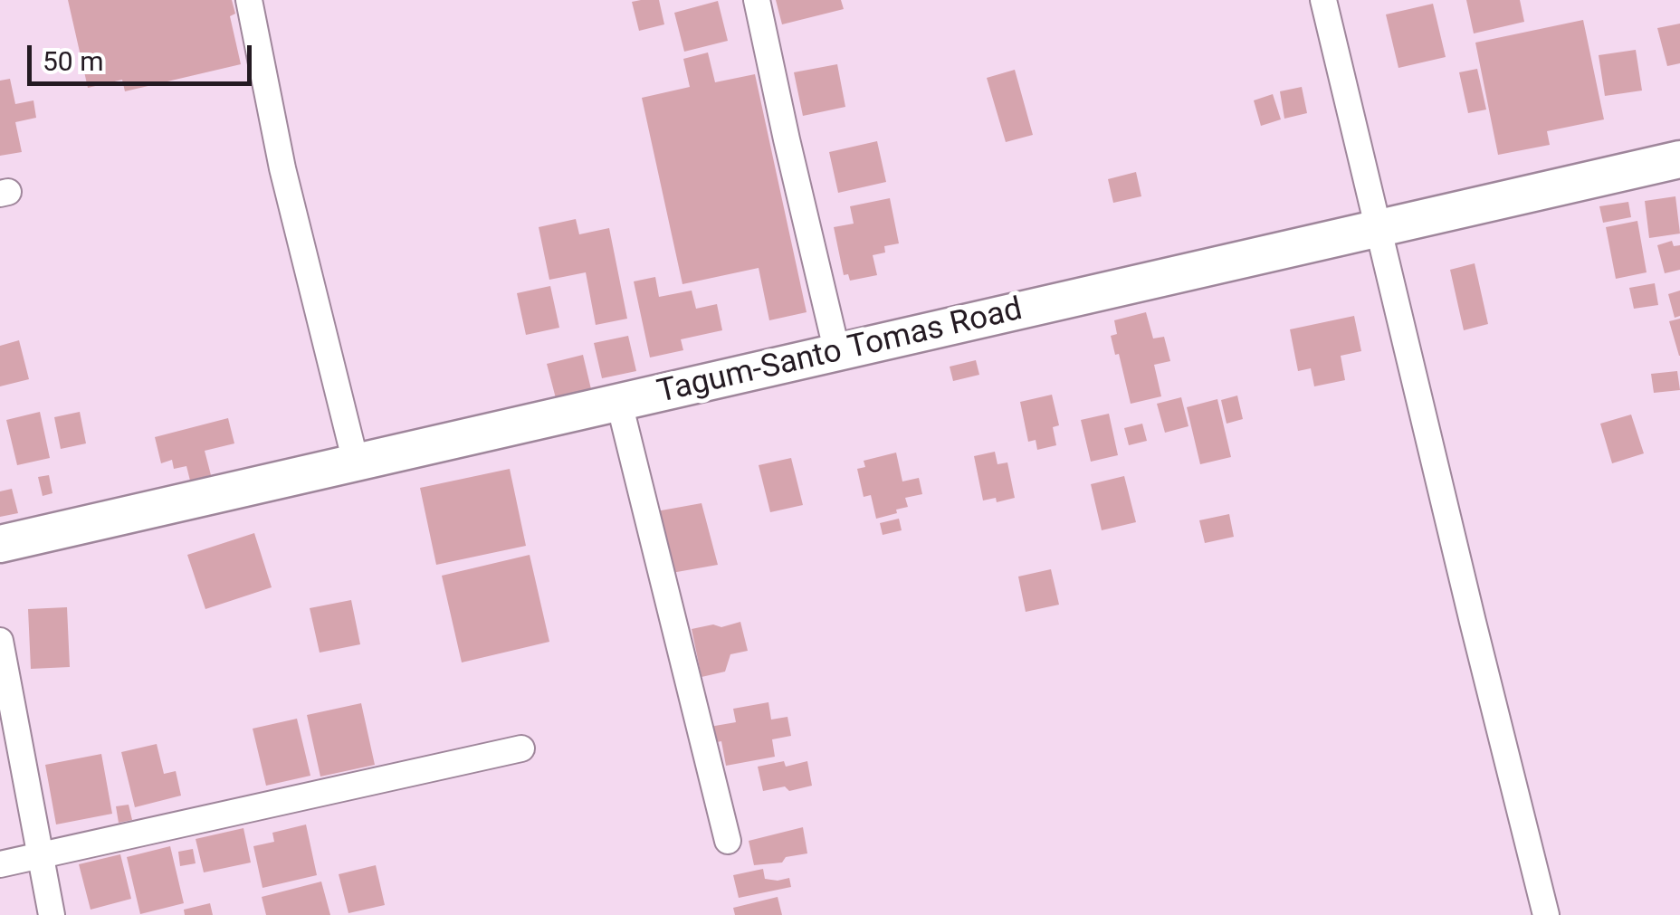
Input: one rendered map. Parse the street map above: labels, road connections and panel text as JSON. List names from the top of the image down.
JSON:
{
  "streets": {
    "main road": ["Tagum-Santo Tomas Road"]
  },
  "scale_bar": "50 m"
}
